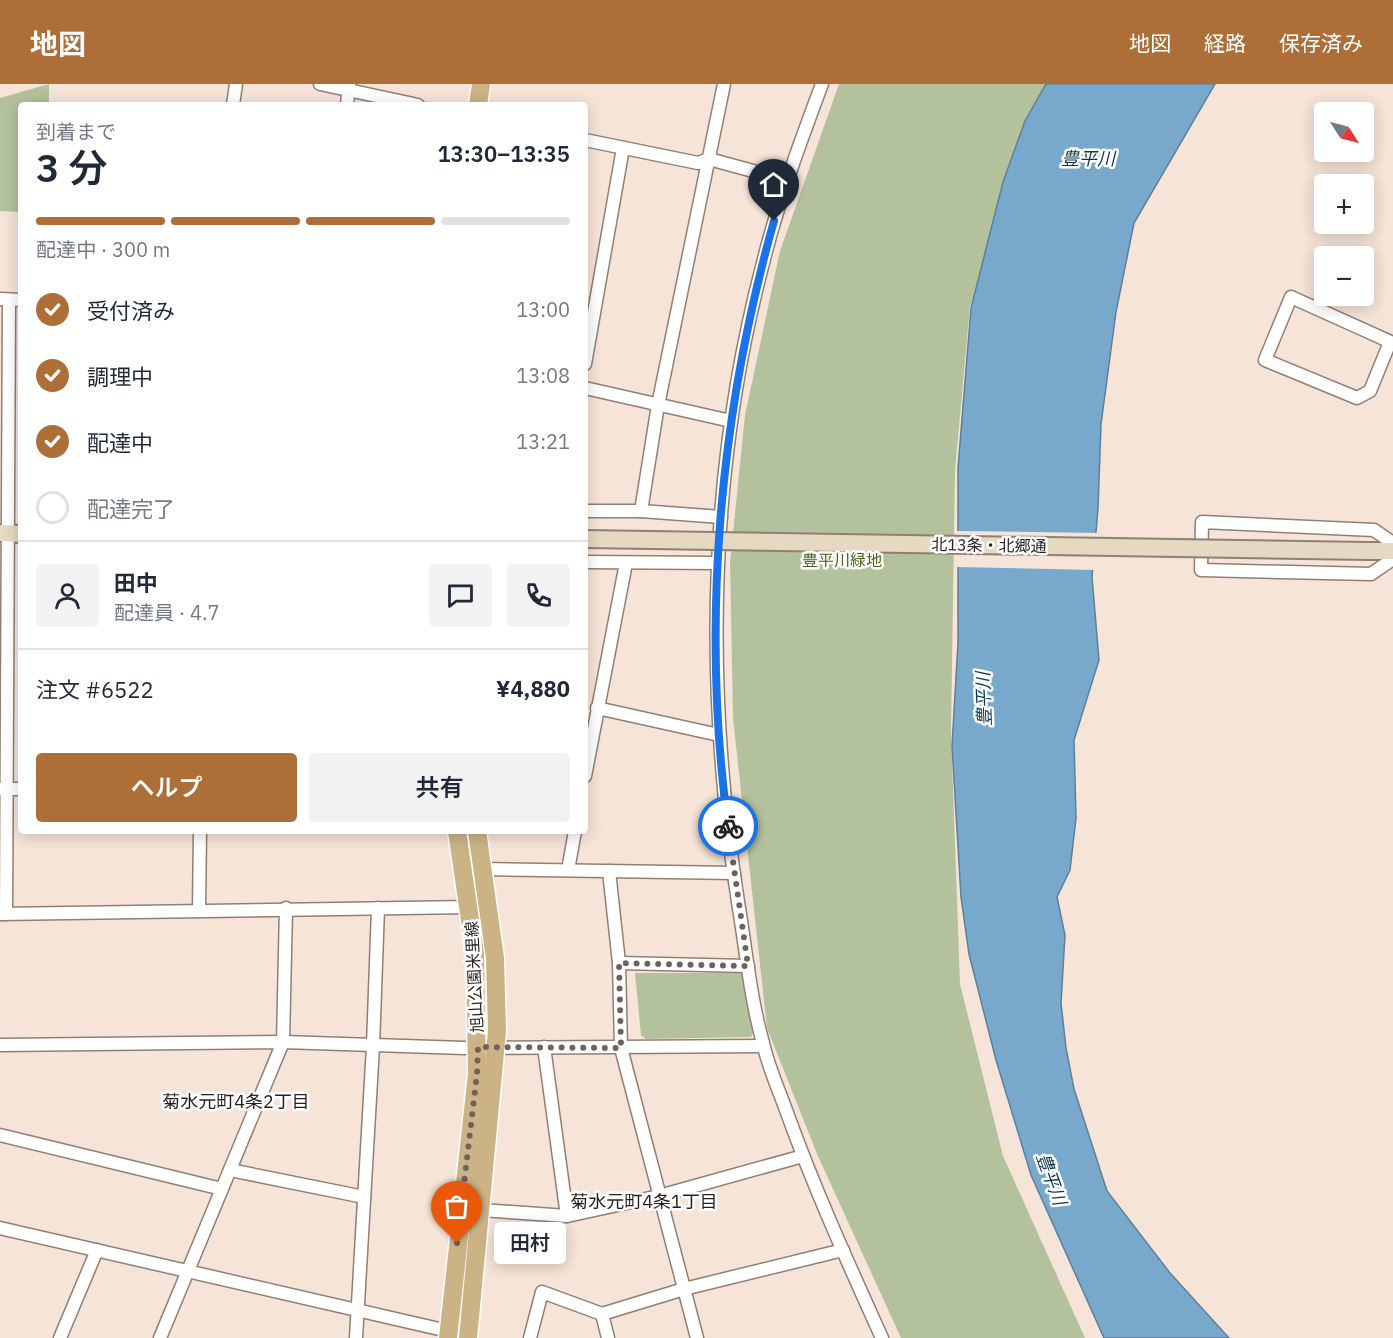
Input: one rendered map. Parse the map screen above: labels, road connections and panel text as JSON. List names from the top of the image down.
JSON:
{
  "streets": {
    "main road": ["旭山公園米里線"],
    "street": ["北13条・北郷通"]
  },
  "districts": ["菊水元町4条2丁目", "菊水元町4条1丁目"],
  "water": ["豊平川"],
  "parks": ["豊平川緑地"],
  "places": ["田村"],
  "north": "bottom right",
  "page": {
    "header": "地図",
    "nav": ["地図", "経路", "保存済み"],
    "map_buttons": ["+", "−"],
    "heading": ["3 分", "到着まで", "13:30–13:35"],
    "panel": [
      "田中",
      "配達員 · 4.7",
      "注文 #6522",
      "¥4,880"
    ],
    "bar": "配達中 · 300 m",
    "list": [
      ["受付済み", "13:00"],
      ["調理中", "13:08"],
      ["配達中", "13:21"],
      "配達完了"
    ],
    "buttons": ["ヘルプ", "共有"],
    "bubble": "田村"
  }
}
